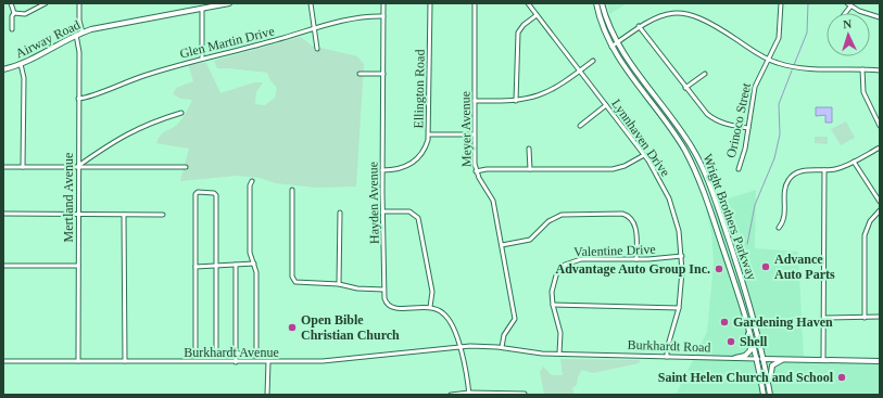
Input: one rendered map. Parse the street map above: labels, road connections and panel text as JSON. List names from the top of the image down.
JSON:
{
  "streets": {
    "main road": ["Airway Road", "Wright Brothers Parkway", "Burkhardt Road"],
    "street": [
      "Glen Martin Drive",
      "Ellington Road",
      "Orinoco Street",
      "Meyer Avenue",
      "Lynnhaven Drive",
      "Mertland Avenue",
      "Hayden Avenue",
      "Valentine Drive",
      "Burkhardt Avenue"
    ]
  },
  "crossings": [
    ["Airway Road", "Mertland Avenue"],
    ["Glen Martin Drive", "Mertland Avenue"],
    ["Glen Martin Drive", "Hayden Avenue"],
    ["Ellington Road", "Hayden Avenue"],
    ["Meyer Avenue", "Burkhardt Road"],
    ["Lynnhaven Drive", "Valentine Drive"],
    ["Lynnhaven Drive", "Burkhardt Road"],
    ["Mertland Avenue", "Burkhardt Avenue"],
    ["Wright Brothers Parkway", "Burkhardt Road"],
    ["Valentine Drive", "Burkhardt Road"],
    ["Burkhardt Road", "Burkhardt Avenue"]
  ],
  "places": [
    "Advance Auto Parts",
    "Advantage Auto Group Inc.",
    "Gardening Haven",
    "Open Bible Christian Church",
    "Shell",
    "Saint Helen Church and School"
  ],
  "north": "top"
}
